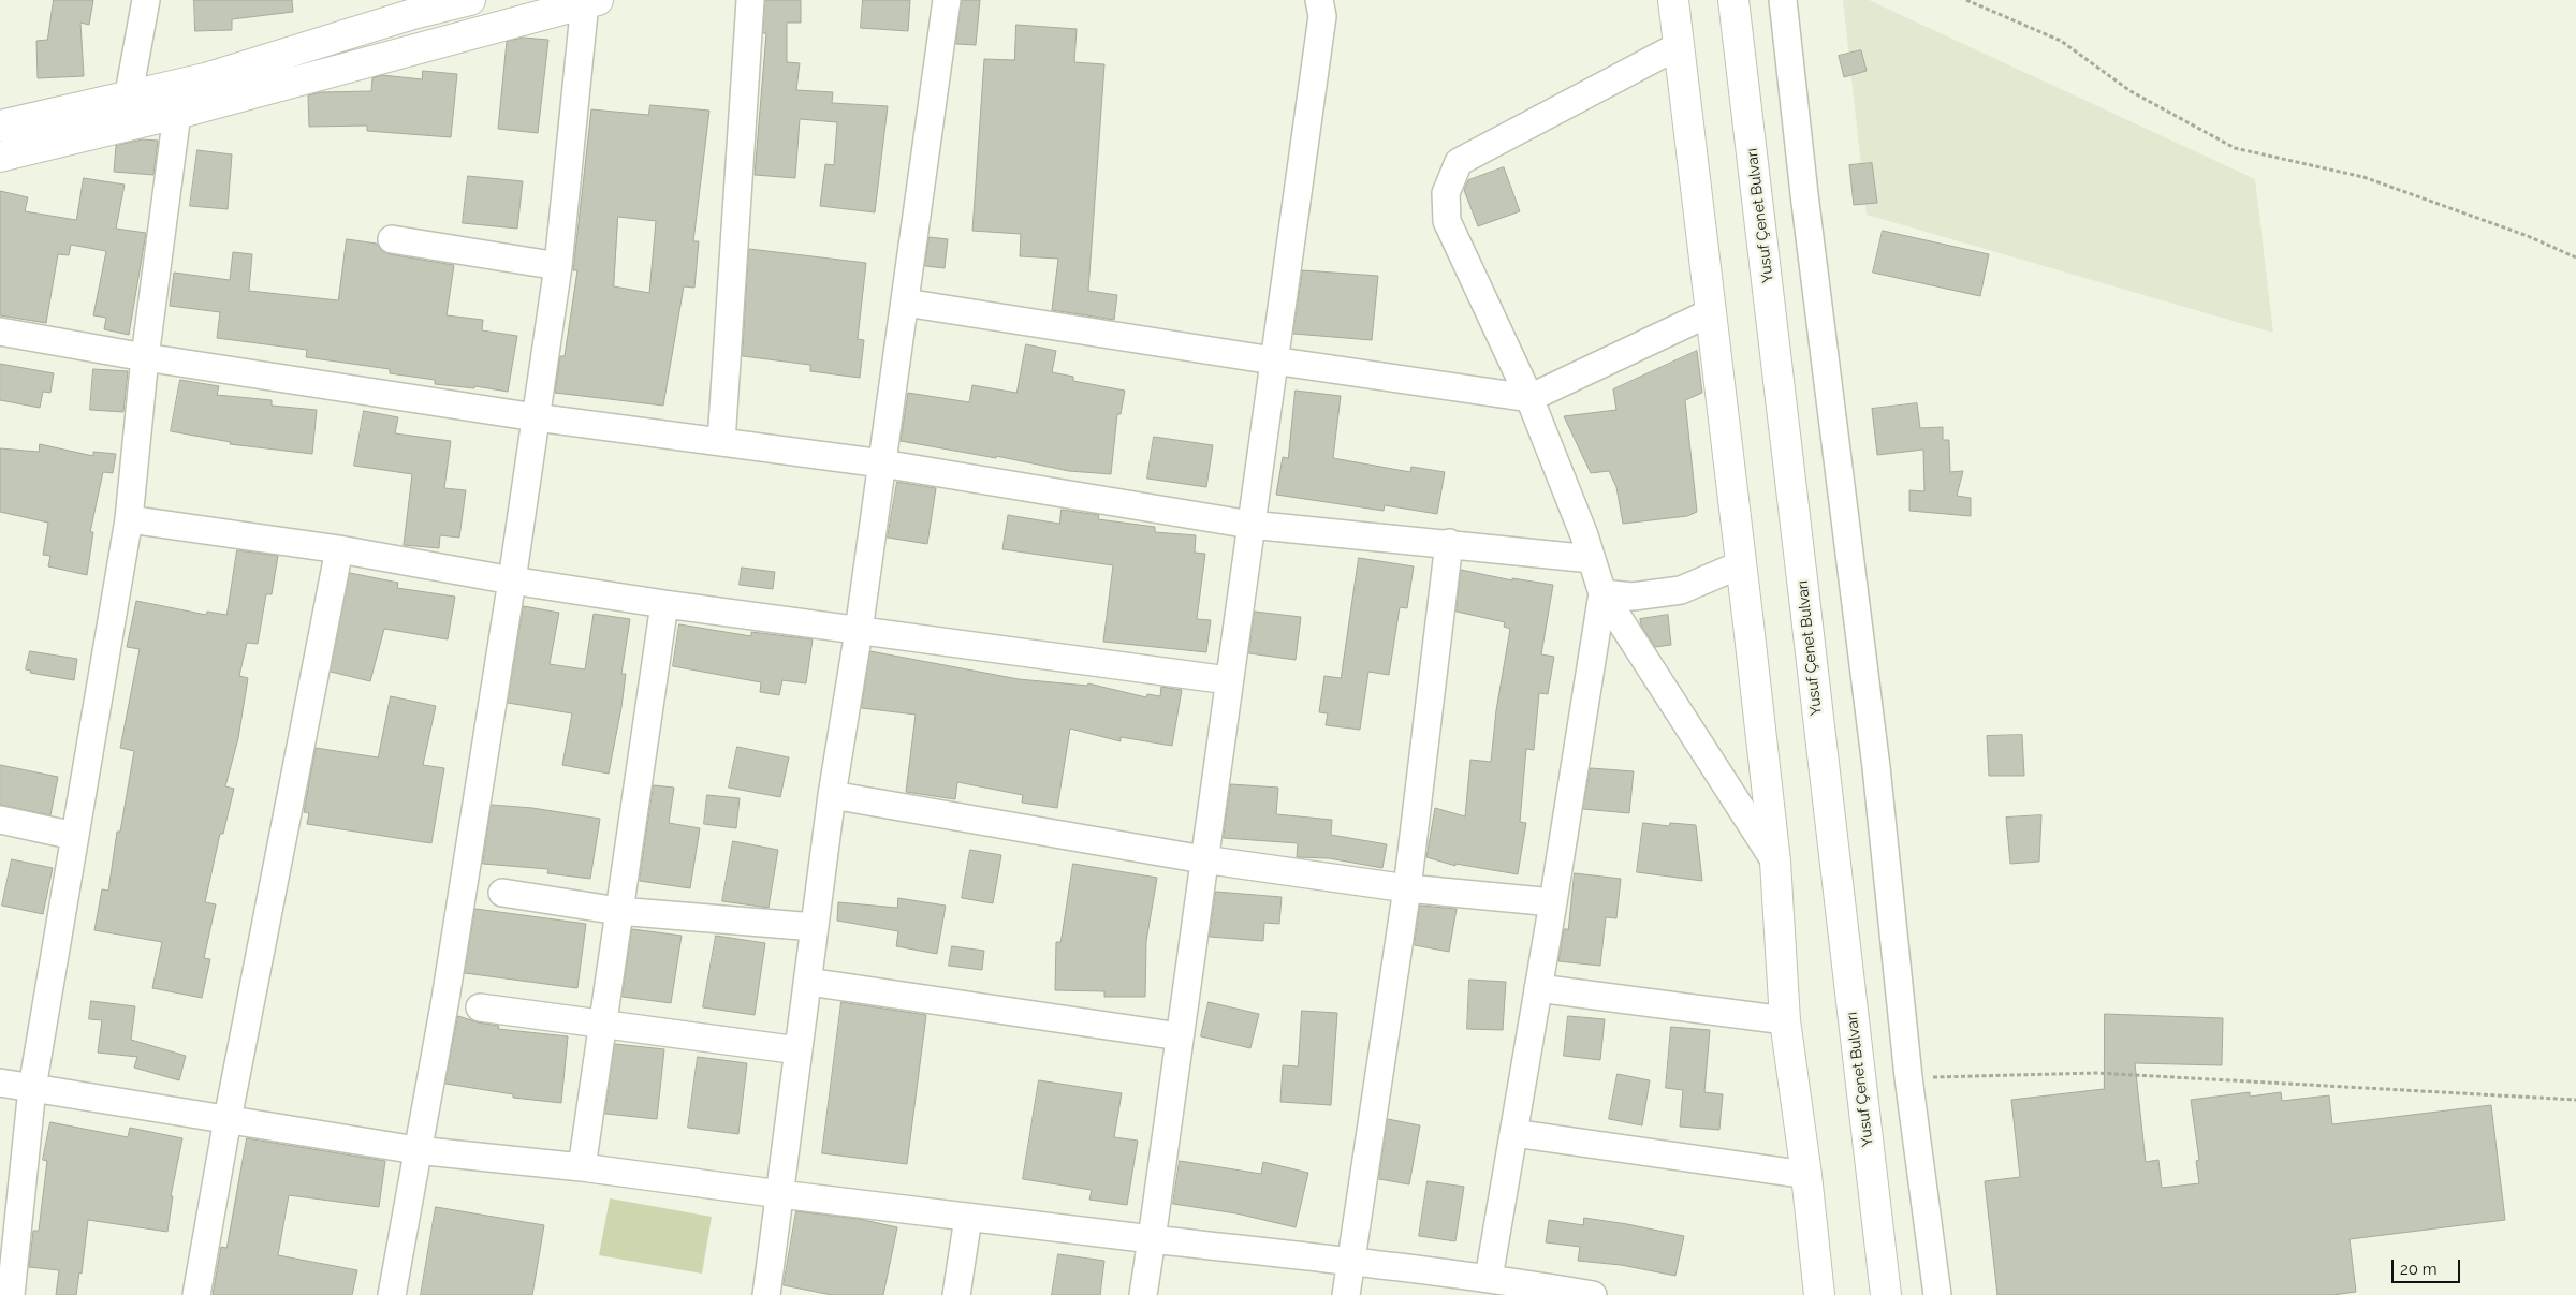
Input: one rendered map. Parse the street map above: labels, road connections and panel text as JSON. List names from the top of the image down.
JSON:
{
  "streets": {
    "main road": ["Yusuf Çenet Bulvarı"]
  },
  "scale_bar": "20 m"
}
